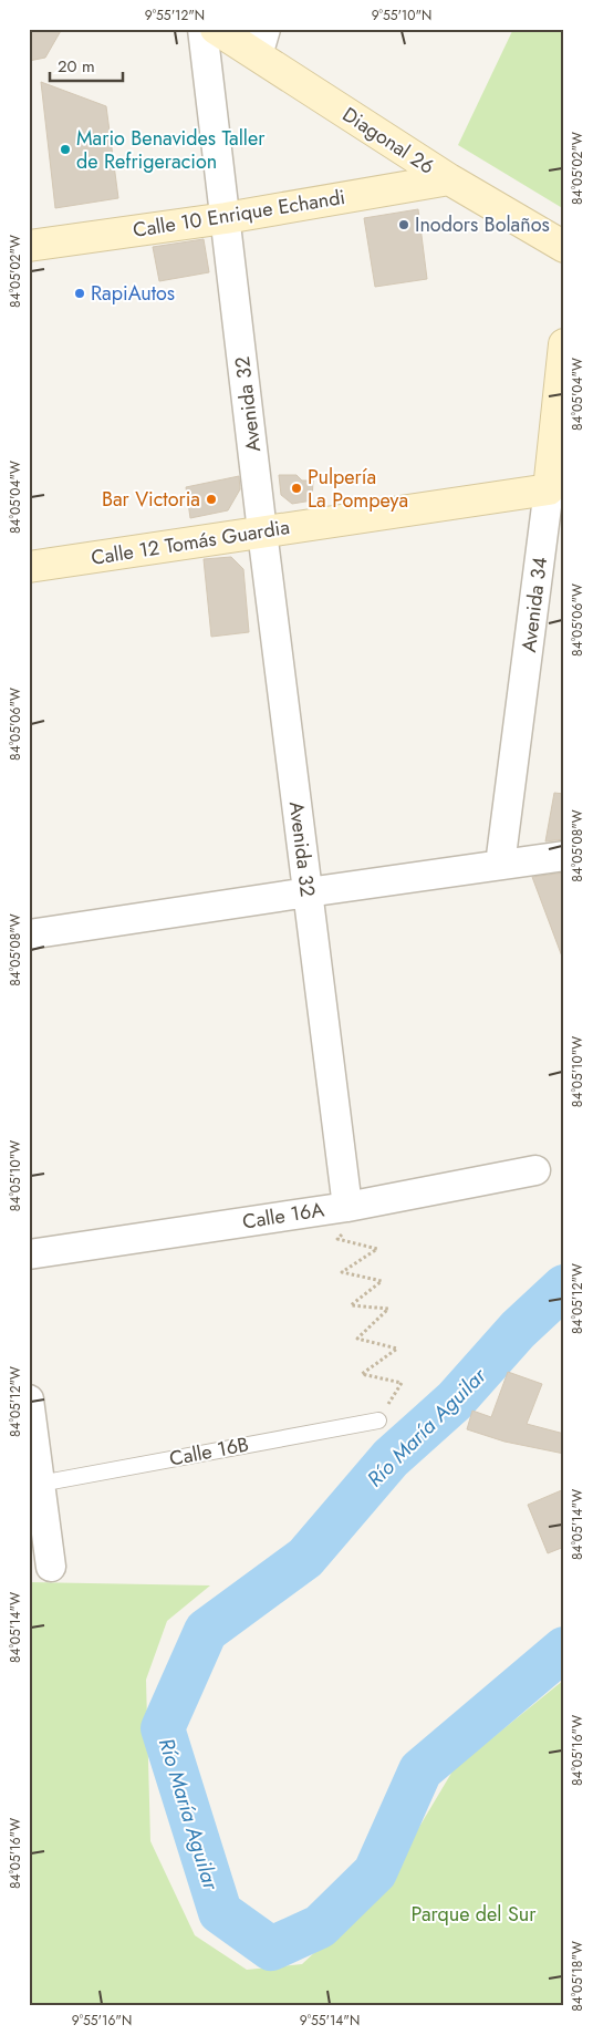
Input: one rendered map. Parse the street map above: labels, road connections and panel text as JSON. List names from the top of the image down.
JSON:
{
  "streets": {
    "street": [
      "Diagonal 26",
      "Calle 10 Enrique Echandi",
      "Avenida 32",
      "Calle 12 Tomás Guardia",
      "Avenida 34",
      "Calle 16A"
    ],
    "lane": ["Calle 16B"]
  },
  "crossings": [
    ["Diagonal 26", "Calle 10 Enrique Echandi"],
    ["Calle 10 Enrique Echandi", "Avenida 32"],
    ["Avenida 32", "Calle 12 Tomás Guardia"],
    ["Avenida 32", "Calle 16A"],
    ["Calle 12 Tomás Guardia", "Avenida 34"]
  ],
  "water": ["Río María Aguilar"],
  "parks": ["Parque del Sur"],
  "places": [
    "Mario Benavides Taller de Refrigeracion",
    "Inodors Bolaños",
    "RapiAutos",
    "Pulpería La Pompeya",
    "Bar Victoria"
  ],
  "scale_bar": "20 m",
  "coordinates": [
    "9°55'12\"N",
    "9°55'10\"N",
    "84°05'02\"W",
    "84°05'04\"W",
    "84°05'06\"W",
    "84°05'08\"W",
    "84°05'10\"W",
    "84°05'12\"W",
    "84°05'14\"W",
    "84°05'16\"W",
    "84°05'18\"W",
    "9°55'16\"N",
    "9°55'14\"N"
  ]
}
